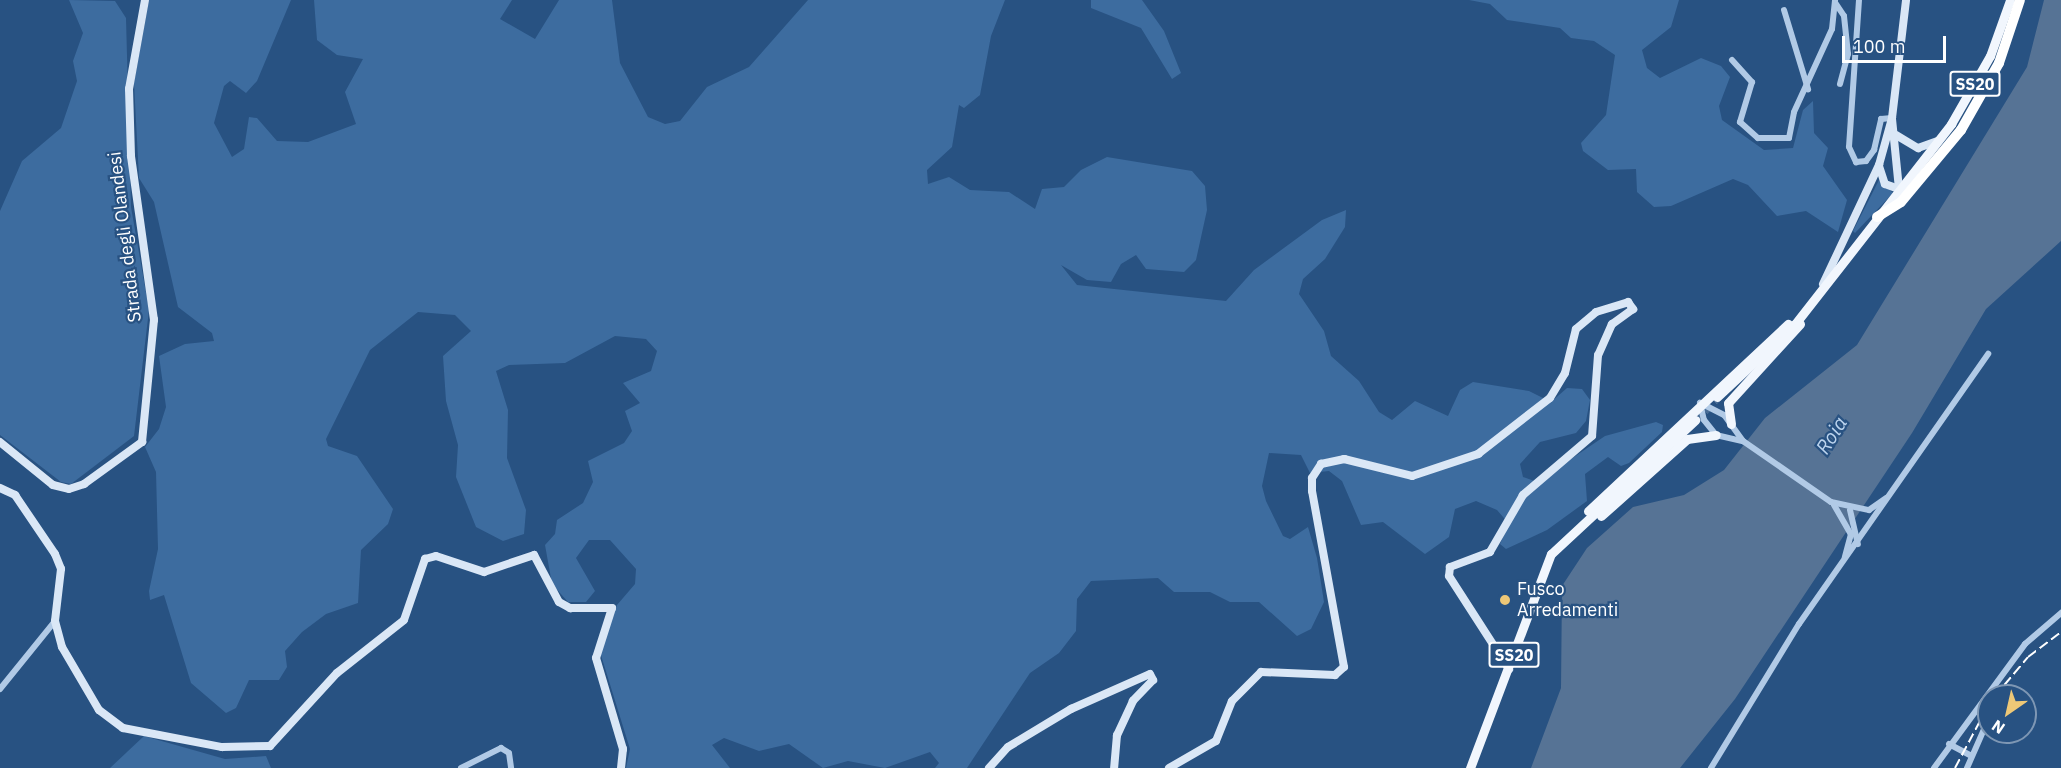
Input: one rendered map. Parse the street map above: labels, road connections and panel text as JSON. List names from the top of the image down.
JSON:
{
  "streets": {
    "main road": ["SS20", "Strada degli Olandesi"]
  },
  "water": ["Roia"],
  "places": ["Fusco Arredamenti"],
  "scale_bar": "100 m",
  "north": "bottom left"
}
